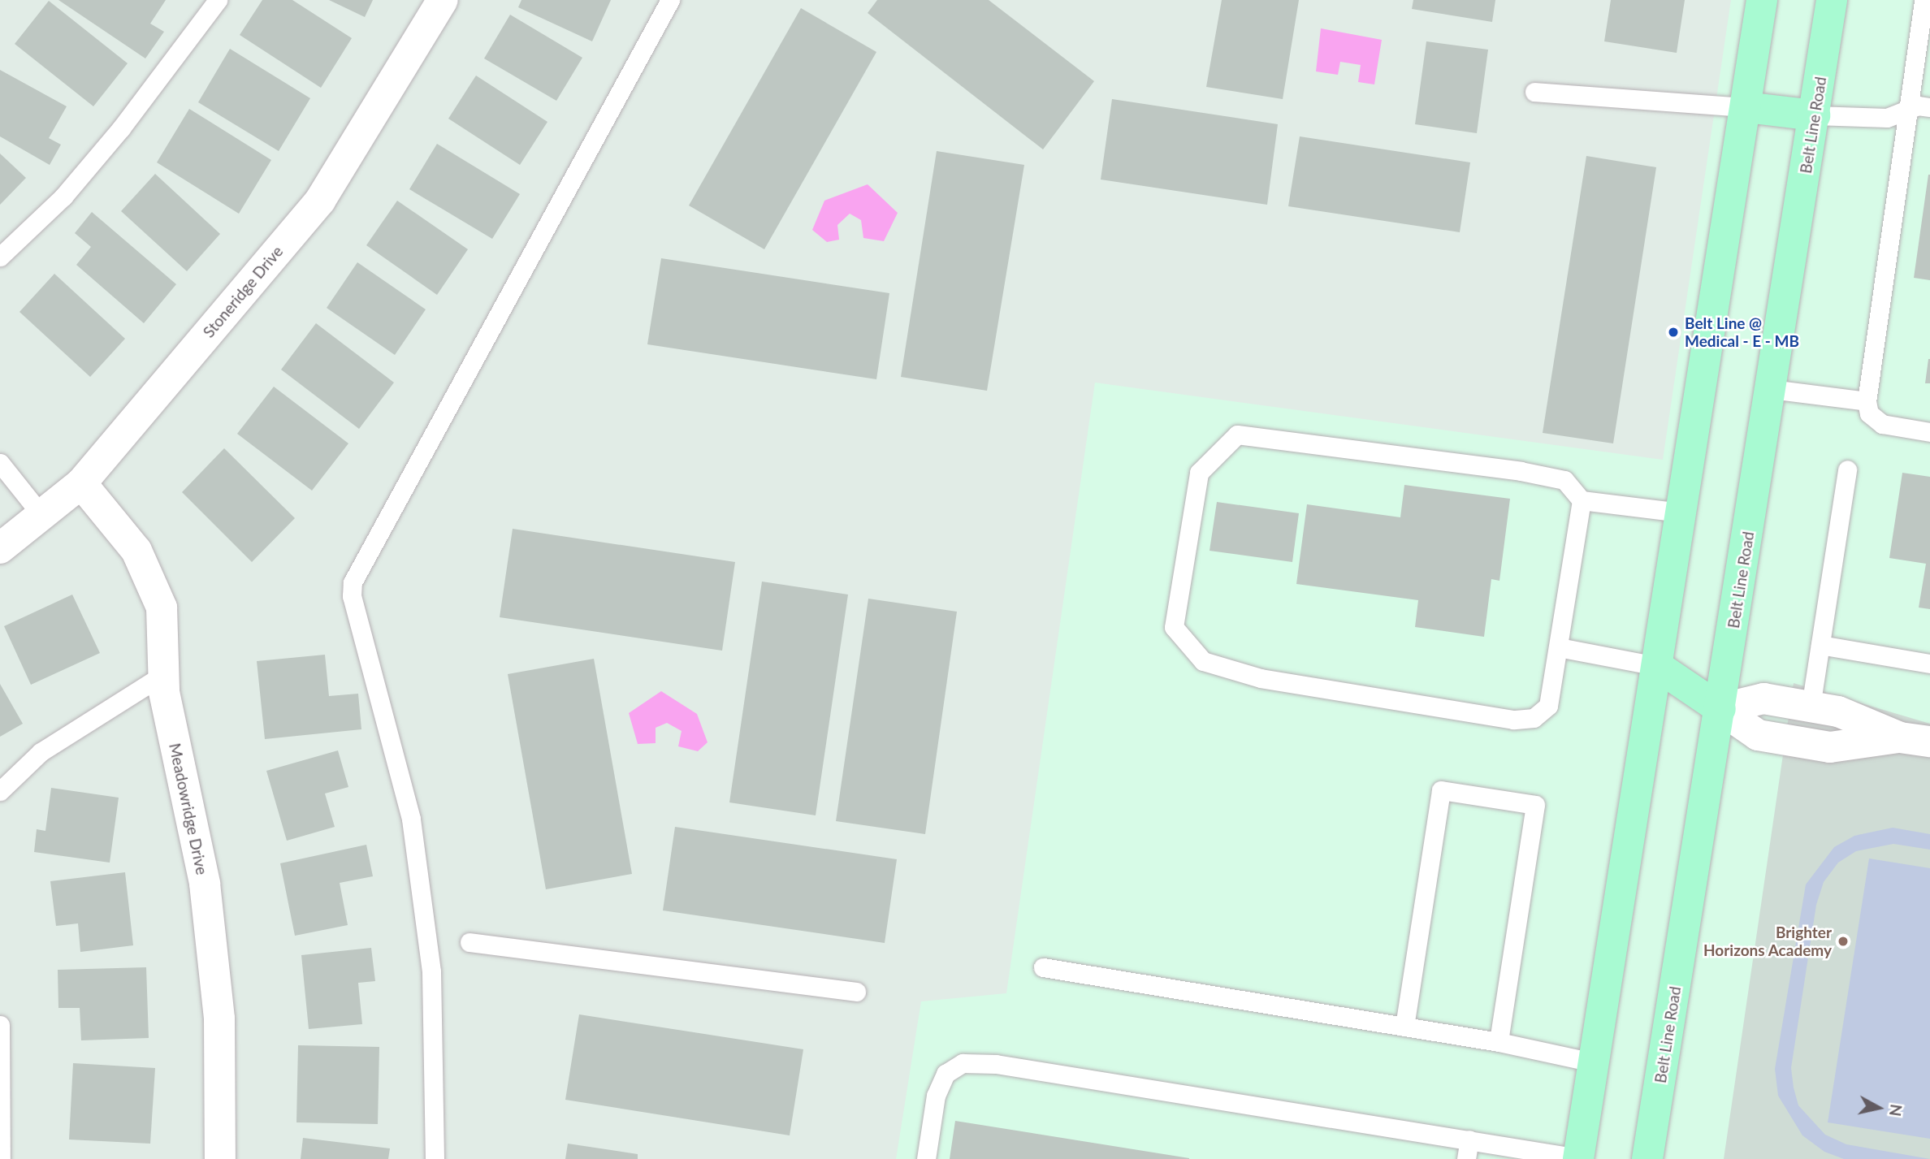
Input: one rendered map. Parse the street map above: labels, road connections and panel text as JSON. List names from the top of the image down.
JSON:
{
  "streets": {
    "main road": ["Belt Line Road"],
    "street": ["Stoneridge Drive", "Meadowridge Drive"]
  },
  "crossings": [
    ["Stoneridge Drive", "Meadowridge Drive"]
  ],
  "places": ["Belt Line @ Medical - E - MB", "Brighter Horizons Academy"],
  "north": "right"
}
